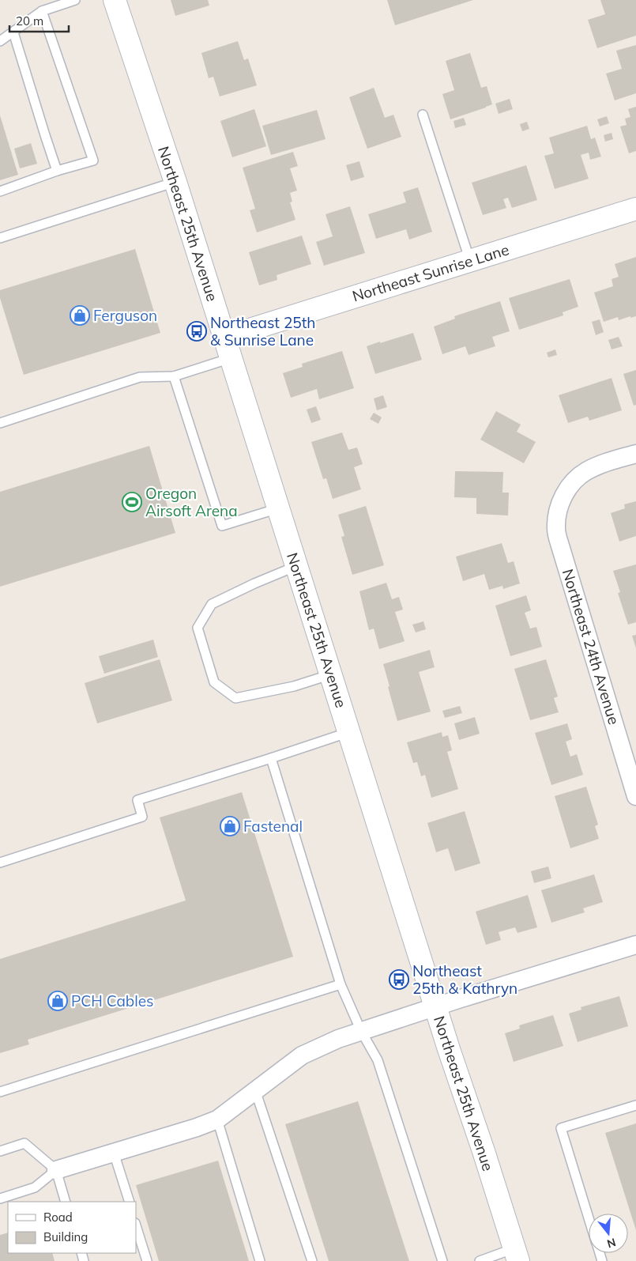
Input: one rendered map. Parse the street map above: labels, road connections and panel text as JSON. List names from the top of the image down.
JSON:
{
  "streets": {
    "main road": ["Northeast 25th Avenue", "Northeast Sunrise Lane"],
    "street": ["Northeast 24th Avenue"]
  },
  "crossings": [
    ["Northeast 25th Avenue", "Northeast Sunrise Lane"]
  ],
  "places": {
    "shop": ["Ferguson", "Fastenal", "PCH Cables"],
    "bus stop": ["Northeast 25th & Sunrise Lane", "Northeast 25th & Kathryn"],
    "sports": ["Oregon Airsoft Arena"]
  },
  "legend": ["Road", "Building"],
  "scale_bar": "20 m",
  "north": "bottom"
}
